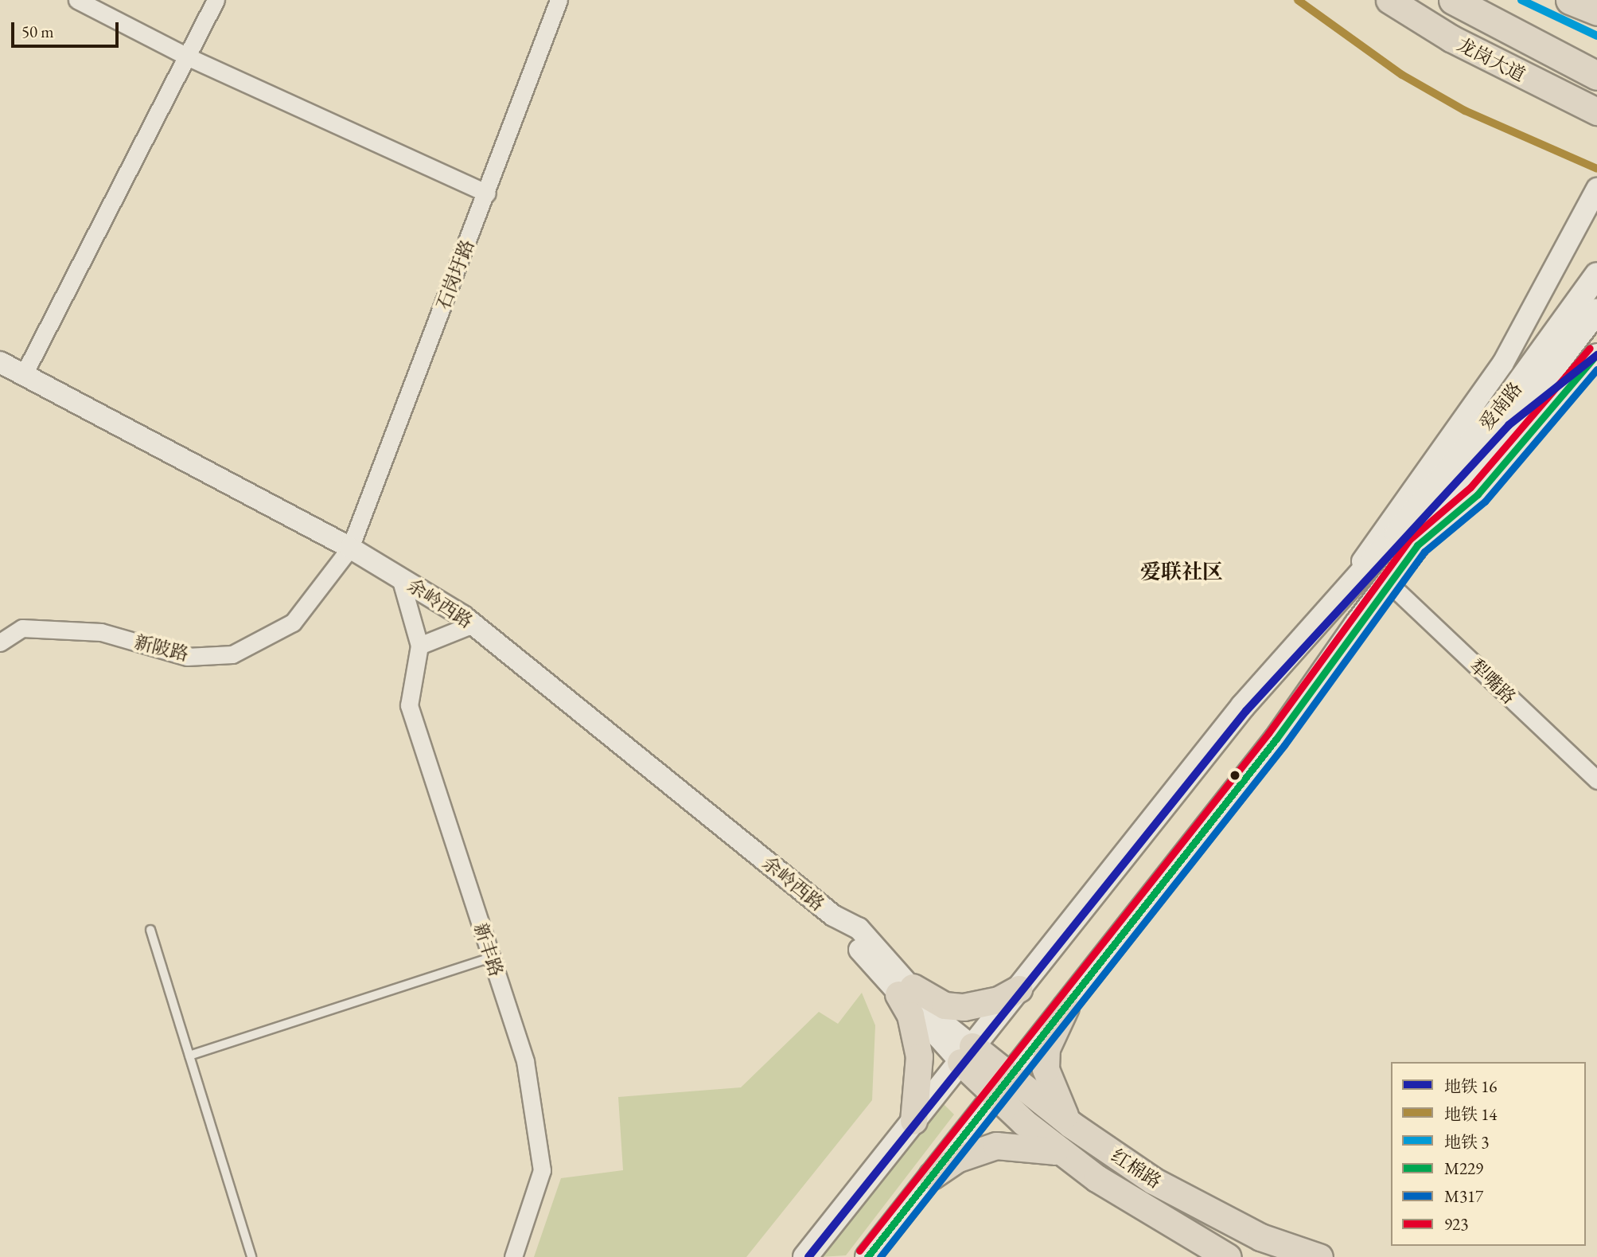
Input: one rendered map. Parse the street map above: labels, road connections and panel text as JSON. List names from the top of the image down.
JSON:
{
  "streets": {
    "highway": ["龙岗大道"],
    "main road": ["爱南路", "红棉路"],
    "street": [
      "石岗圩路",
      "余岭西路",
      "新陂路",
      "犁嘴路",
      "新丰路"
    ]
  },
  "crossings": [
    ["石岗圩路", "余岭西路"],
    ["石岗圩路", "新陂路"],
    ["爱南路", "余岭西路"],
    ["爱南路", "犁嘴路"],
    ["爱南路", "红棉路"],
    ["余岭西路", "新陂路"],
    ["余岭西路", "红棉路"]
  ],
  "districts": ["爱联社区"],
  "lines": [
    "metro line 14",
    "metro line 3",
    "transit line 923",
    "transit line M229",
    "metro line 16",
    "transit line M317"
  ],
  "legend": [
    "地铁 16",
    "地铁 14",
    "地铁 3",
    "M229",
    "M317",
    "923"
  ],
  "scale_bar": "50 m"
}
